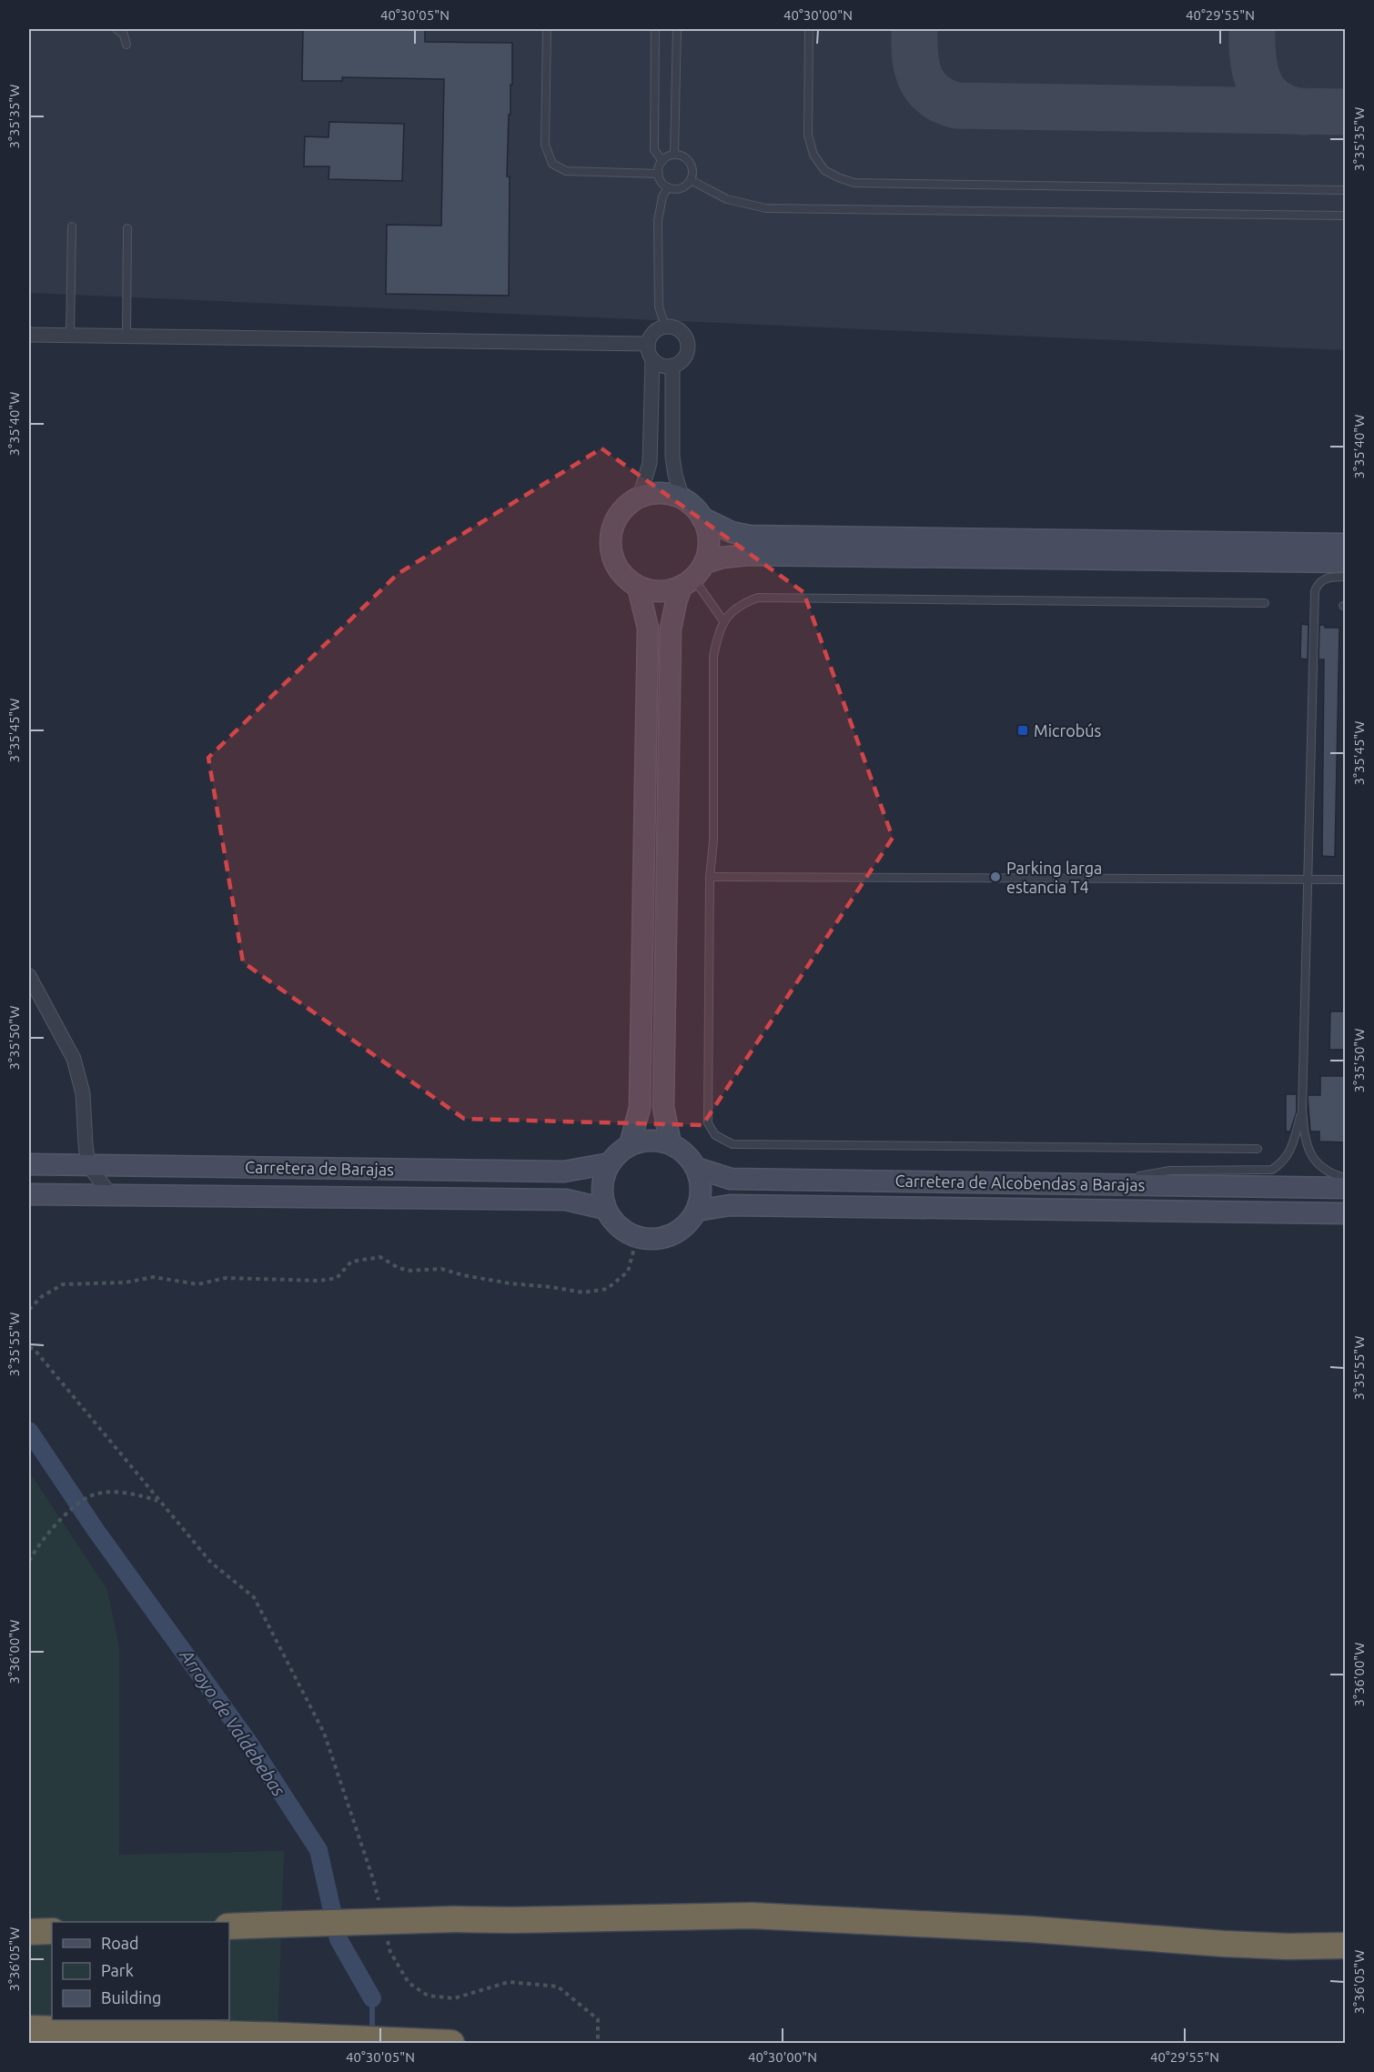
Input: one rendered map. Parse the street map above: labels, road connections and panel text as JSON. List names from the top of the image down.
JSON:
{
  "streets": {
    "street": ["Carretera de Barajas", "Carretera de Alcobendas a Barajas"]
  },
  "crossings": [
    ["Carretera de Barajas", "Carretera de Alcobendas a Barajas"]
  ],
  "water": ["Arroyo de Valdebebas"],
  "places": {
    "transit": ["Microbús"],
    "other": ["Parking larga estancia T4"]
  },
  "legend": ["Road", "Park", "Building"],
  "coordinates": [
    "40°30'05\"N",
    "40°30'00\"N",
    "40°29'55\"N",
    "3°35'35\"W",
    "3°35'40\"W",
    "3°35'45\"W",
    "3°35'50\"W",
    "3°35'55\"W",
    "3°36'00\"W",
    "3°36'05\"W"
  ]
}
